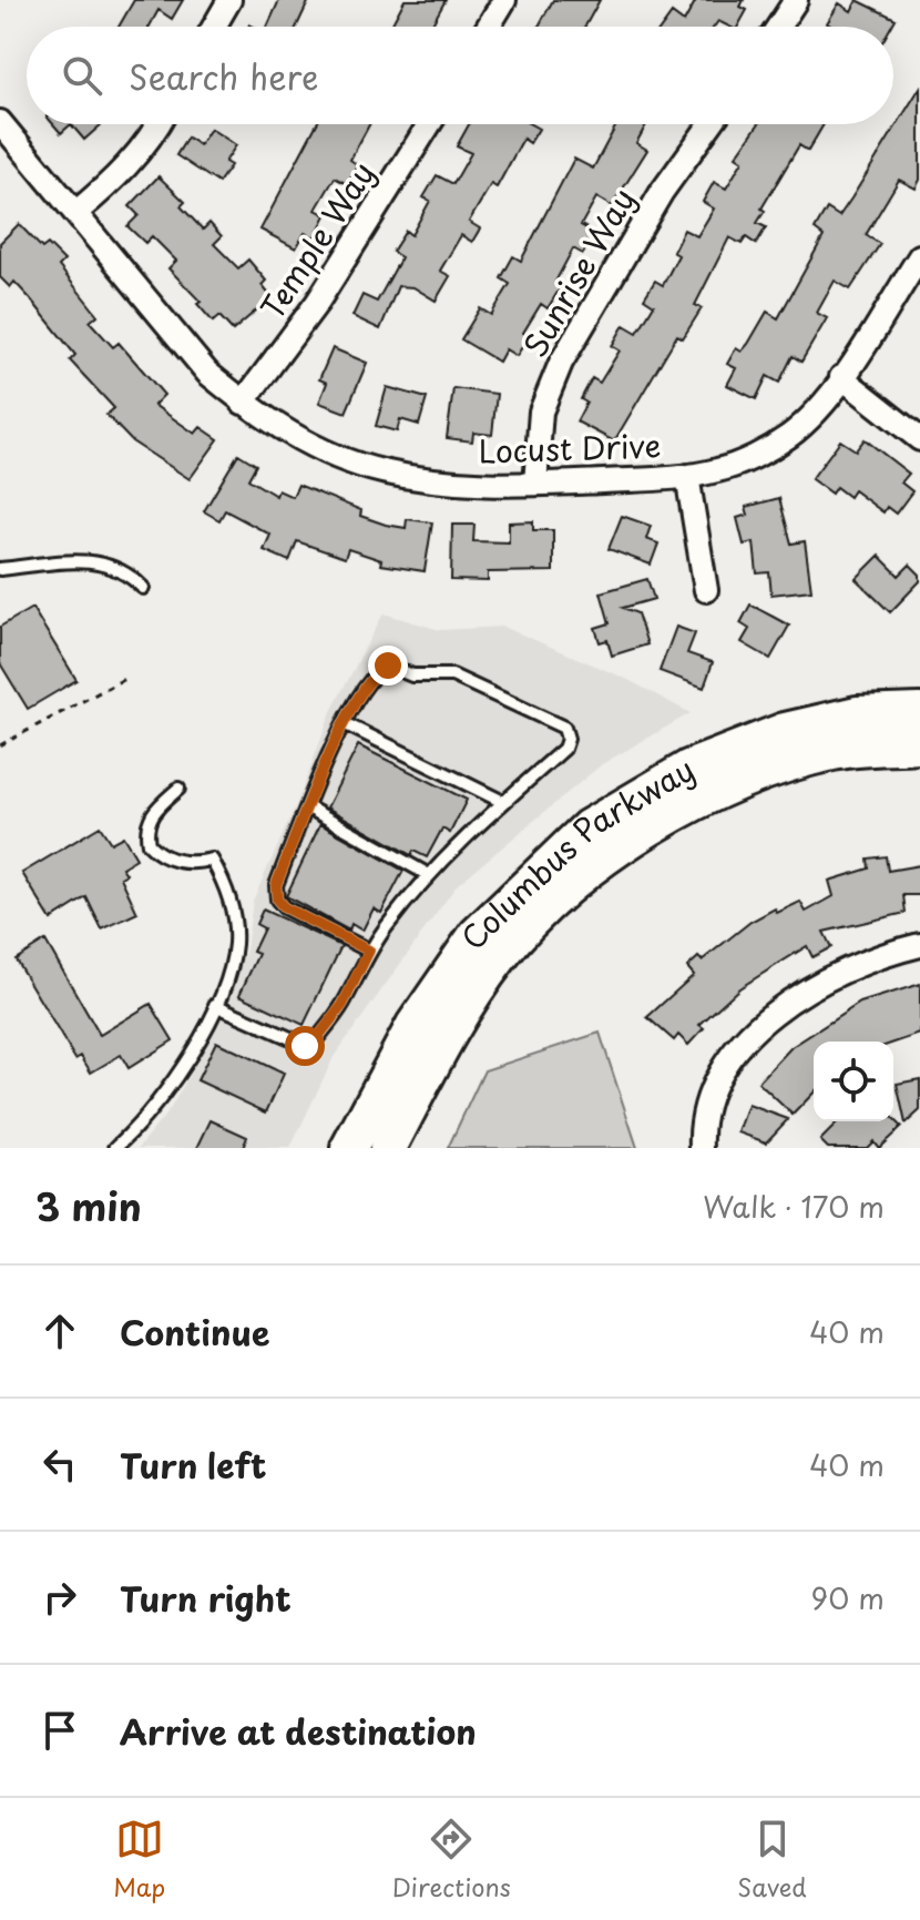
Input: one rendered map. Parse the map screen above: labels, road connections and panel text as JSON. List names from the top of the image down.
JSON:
{
  "streets": {
    "main road": ["Columbus Parkway"],
    "street": ["Temple Way", "Sunrise Way", "Locust Drive"]
  },
  "crossings": [
    ["Temple Way", "Locust Drive"],
    ["Sunrise Way", "Locust Drive"]
  ],
  "page": {
    "search": "Search here",
    "heading": ["3 min", "Walk · 170 m"],
    "list": [
      ["Continue", "40 m"],
      ["Turn left", "40 m"],
      ["Turn right", "90 m"],
      "Arrive at destination"
    ],
    "nav": ["Map", "Directions", "Saved"]
  }
}
